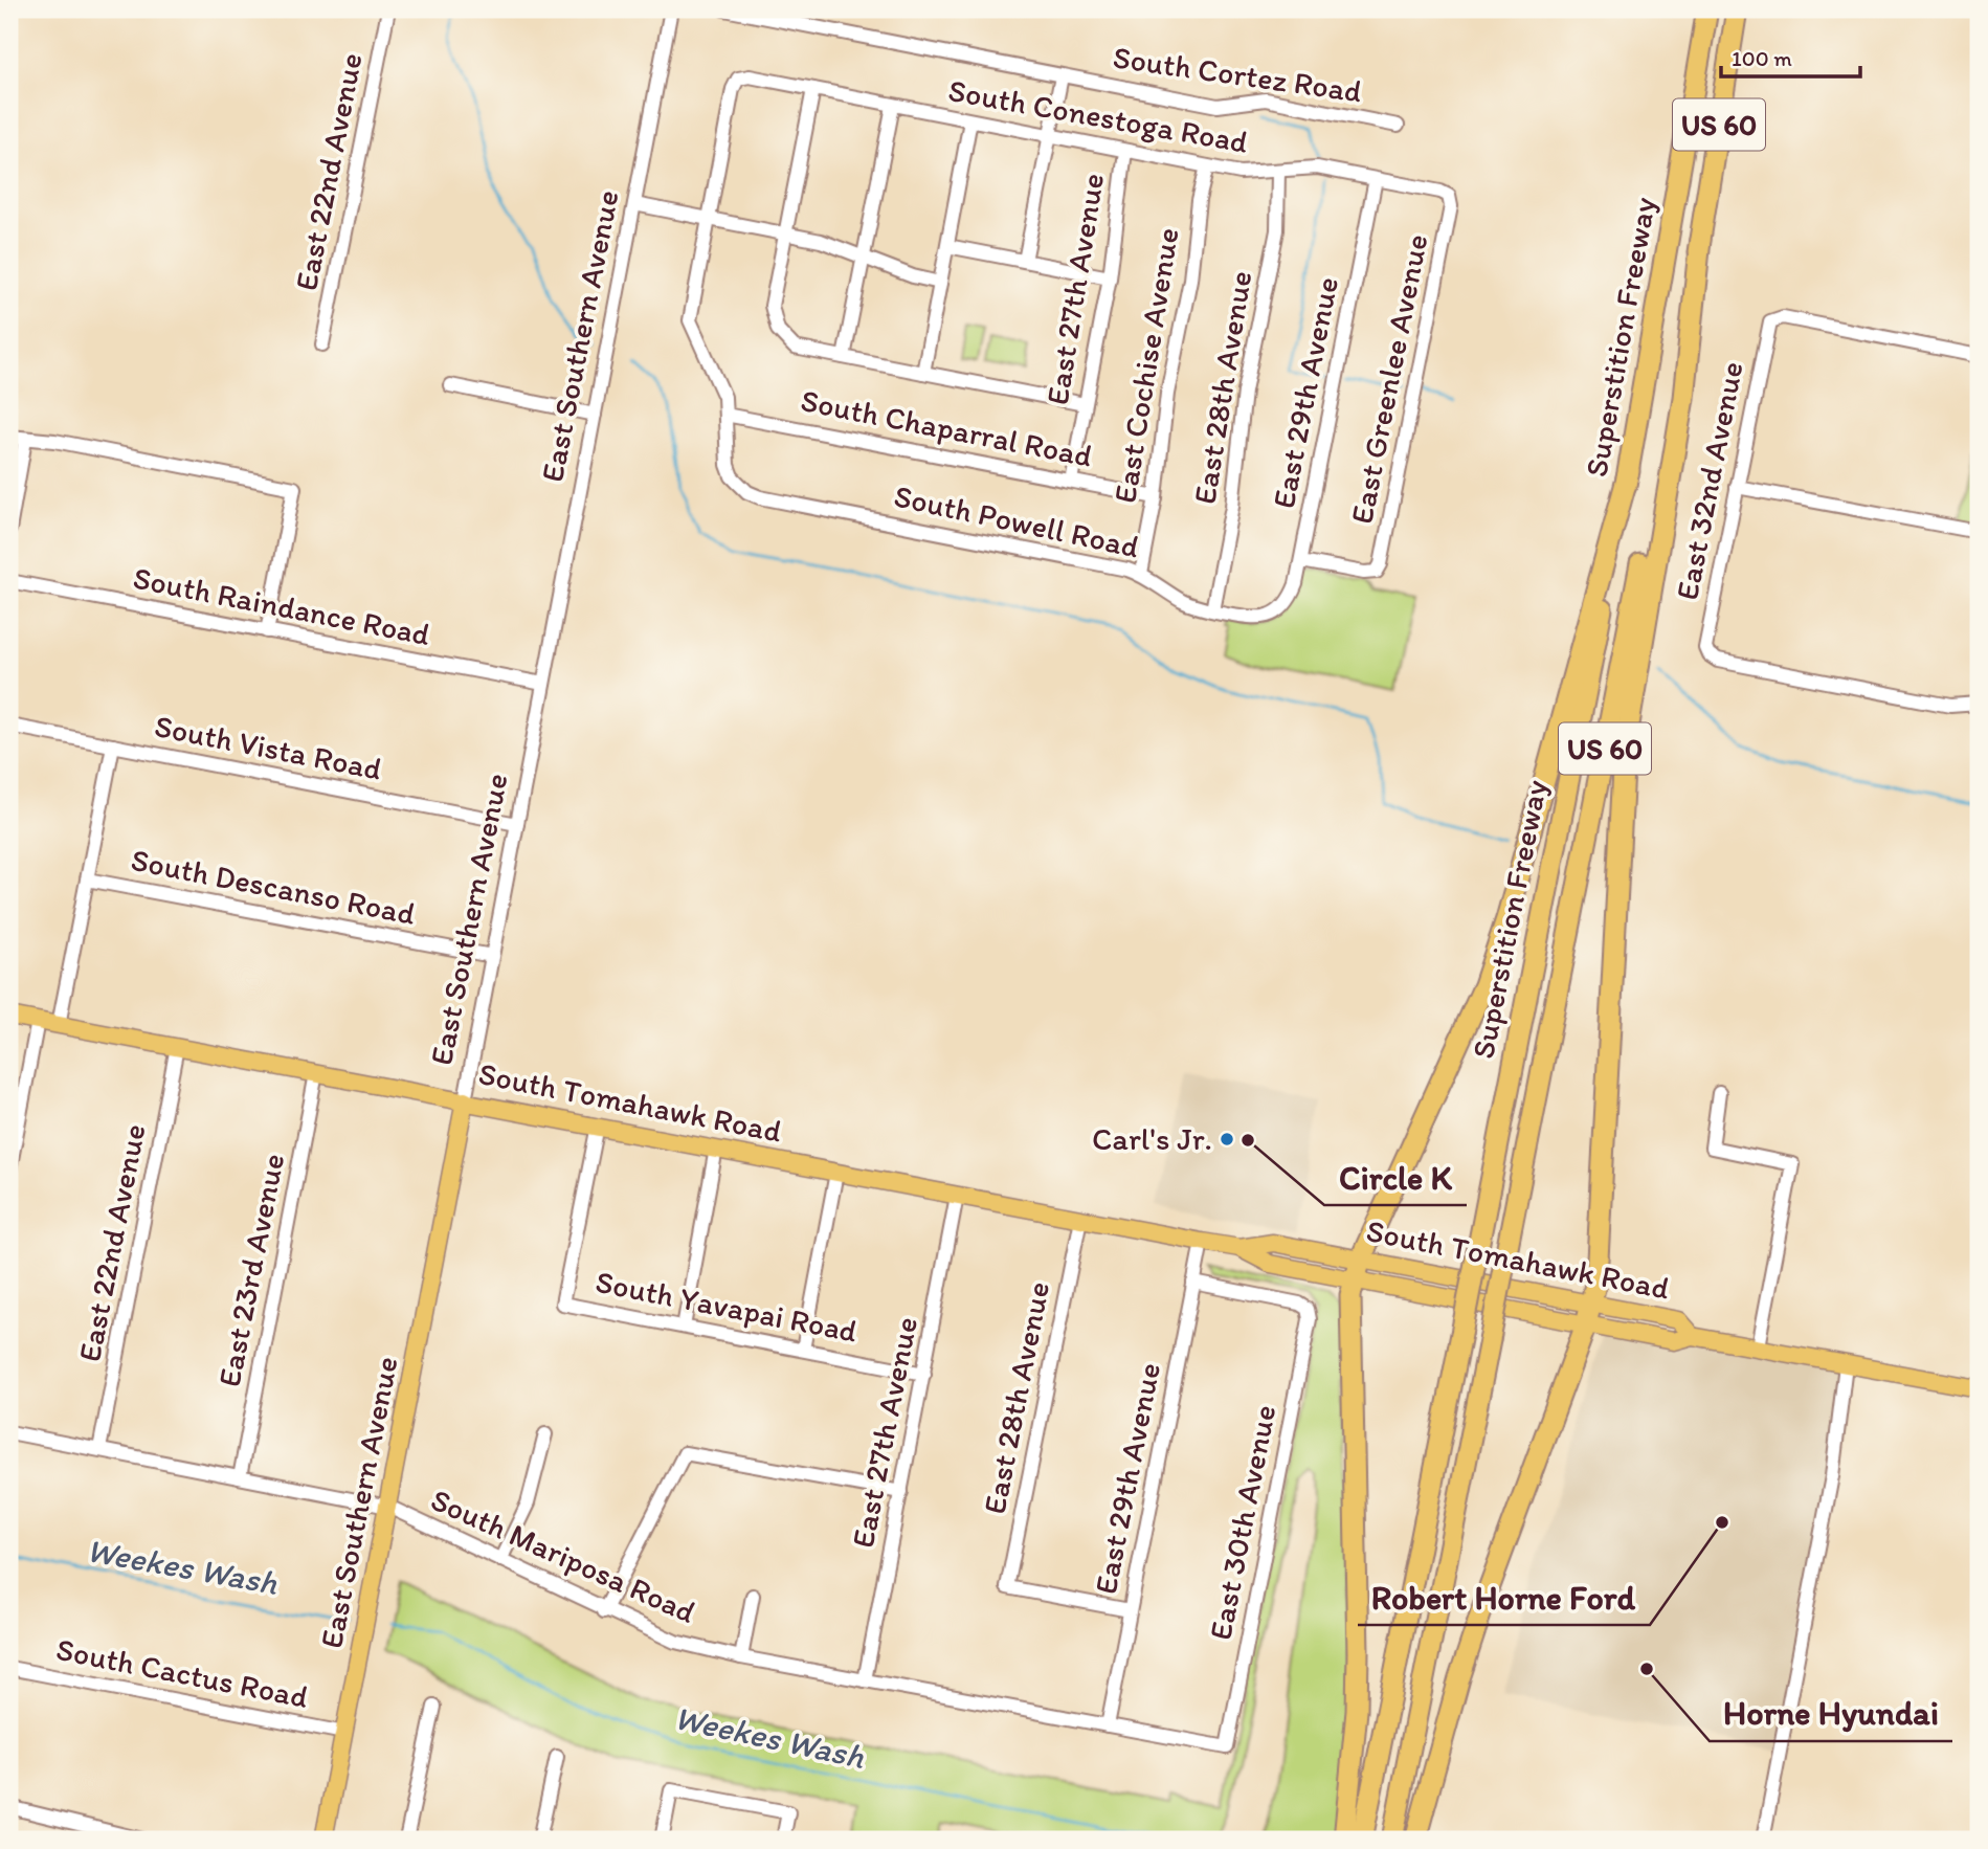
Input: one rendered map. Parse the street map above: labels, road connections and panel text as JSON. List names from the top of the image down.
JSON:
{
  "streets": {
    "highway": ["US 60", "Superstition Freeway"],
    "main road": ["East Southern Avenue", "South Tomahawk Road"],
    "street": [
      "South Cortez Road",
      "South Conestoga Road",
      "East 22nd Avenue",
      "East 27th Avenue",
      "East Cochise Avenue",
      "East Greenlee Avenue",
      "East 28th Avenue",
      "East 29th Avenue",
      "South Chaparral Road",
      "East 32nd Avenue",
      "South Powell Road",
      "South Raindance Road",
      "South Vista Road",
      "South Descanso Road",
      "East 23rd Avenue",
      "South Yavapai Road",
      "East 30th Avenue",
      "South Mariposa Road",
      "South Cactus Road"
    ]
  },
  "crossings": [
    ["South Conestoga Road", "East 27th Avenue"],
    ["South Conestoga Road", "East Cochise Avenue"],
    ["South Conestoga Road", "East Greenlee Avenue"],
    ["South Conestoga Road", "East 28th Avenue"],
    ["South Conestoga Road", "East 29th Avenue"],
    ["East 22nd Avenue", "South Tomahawk Road"],
    ["East 22nd Avenue", "South Mariposa Road"],
    ["East 27th Avenue", "South Chaparral Road"],
    ["East 27th Avenue", "South Tomahawk Road"],
    ["East 27th Avenue", "South Yavapai Road"],
    ["East 27th Avenue", "South Mariposa Road"],
    ["East Southern Avenue", "South Raindance Road"],
    ["East Southern Avenue", "South Vista Road"],
    ["East Southern Avenue", "South Descanso Road"],
    ["East Southern Avenue", "South Tomahawk Road"],
    ["East Southern Avenue", "South Mariposa Road"],
    ["East Southern Avenue", "South Cactus Road"],
    ["East Cochise Avenue", "South Chaparral Road"],
    ["East Cochise Avenue", "South Powell Road"],
    ["East Greenlee Avenue", "East 29th Avenue"],
    ["East 28th Avenue", "East 29th Avenue"],
    ["East 28th Avenue", "South Powell Road"],
    ["East 28th Avenue", "South Tomahawk Road"],
    ["East 29th Avenue", "South Powell Road"],
    ["East 29th Avenue", "South Tomahawk Road"],
    ["East 29th Avenue", "East 30th Avenue"],
    ["East 29th Avenue", "South Mariposa Road"],
    ["South Chaparral Road", "South Powell Road"],
    ["South Tomahawk Road", "East 23rd Avenue"],
    ["South Tomahawk Road", "South Yavapai Road"],
    ["East 23rd Avenue", "South Mariposa Road"],
    ["East 30th Avenue", "South Mariposa Road"]
  ],
  "water": ["Weekes Wash"],
  "places": [
    "Carl's Jr.",
    "Circle K",
    "Robert Horne Ford",
    "Horne Hyundai"
  ],
  "scale_bar": "100 m"
}
